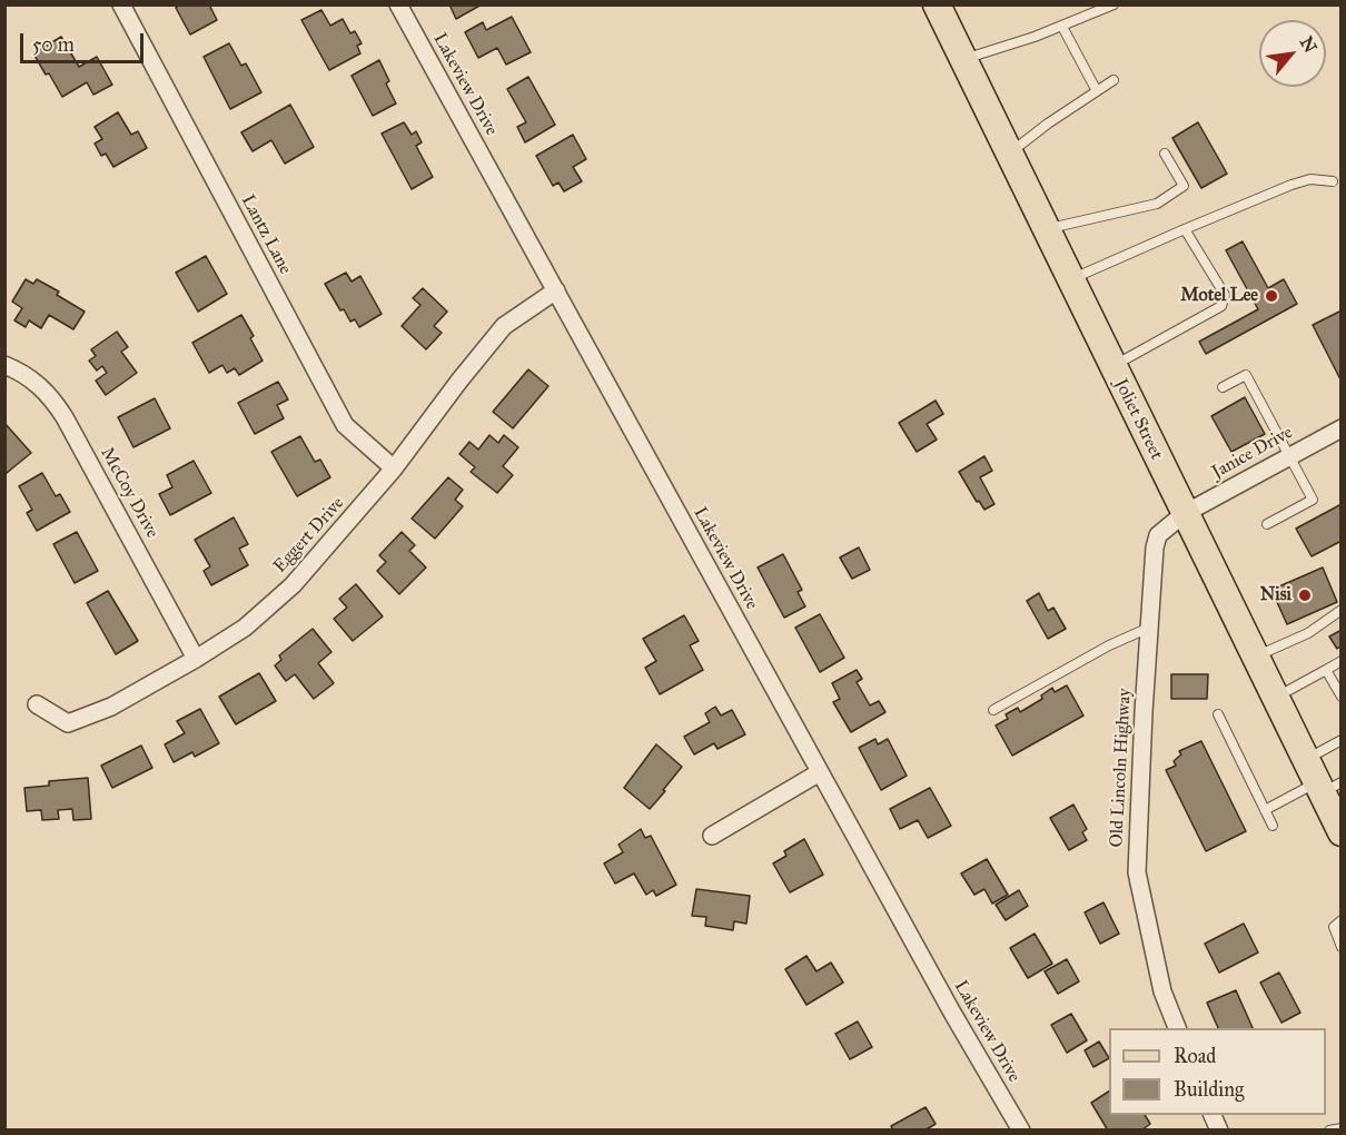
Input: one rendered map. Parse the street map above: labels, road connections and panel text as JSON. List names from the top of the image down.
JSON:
{
  "streets": {
    "main road": ["Joliet Street"],
    "street": [
      "Lakeview Drive",
      "Lantz Lane",
      "Janice Drive",
      "McCoy Drive",
      "Eggert Drive",
      "Old Lincoln Highway"
    ]
  },
  "crossings": [
    ["Lakeview Drive", "Eggert Drive"],
    ["Lantz Lane", "Eggert Drive"],
    ["Joliet Street", "Janice Drive"],
    ["Joliet Street", "Old Lincoln Highway"],
    ["Janice Drive", "Old Lincoln Highway"],
    ["McCoy Drive", "Eggert Drive"]
  ],
  "places": ["Motel Lee", "Nisi"],
  "legend": ["Road", "Building"],
  "scale_bar": "50 m",
  "north": "top right"
}
